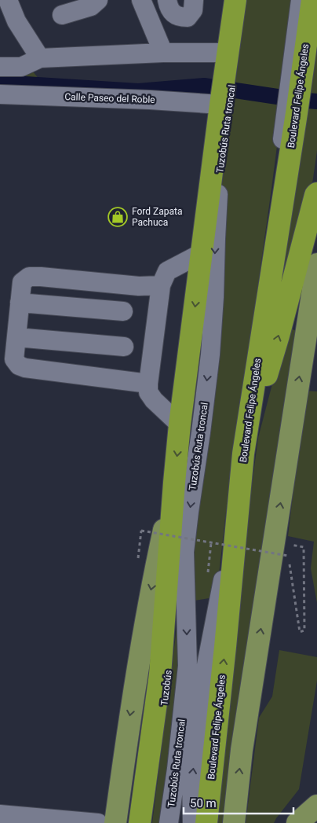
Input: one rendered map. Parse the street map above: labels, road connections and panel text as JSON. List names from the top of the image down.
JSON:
{
  "streets": {
    "highway": ["Boulevard Felipe Ángeles"],
    "street": ["Calle Paseo del Roble", "Tuzobús Ruta troncal", "Tuzobús"]
  },
  "crossings": [
    ["Boulevard Felipe Ángeles", "Tuzobús Ruta troncal"],
    ["Calle Paseo del Roble", "Tuzobús Ruta troncal"],
    ["Tuzobús Ruta troncal", "Tuzobús"]
  ],
  "places": {
    "shop": ["Ford Zapata Pachuca"]
  },
  "scale_bar": "50 m"
}
